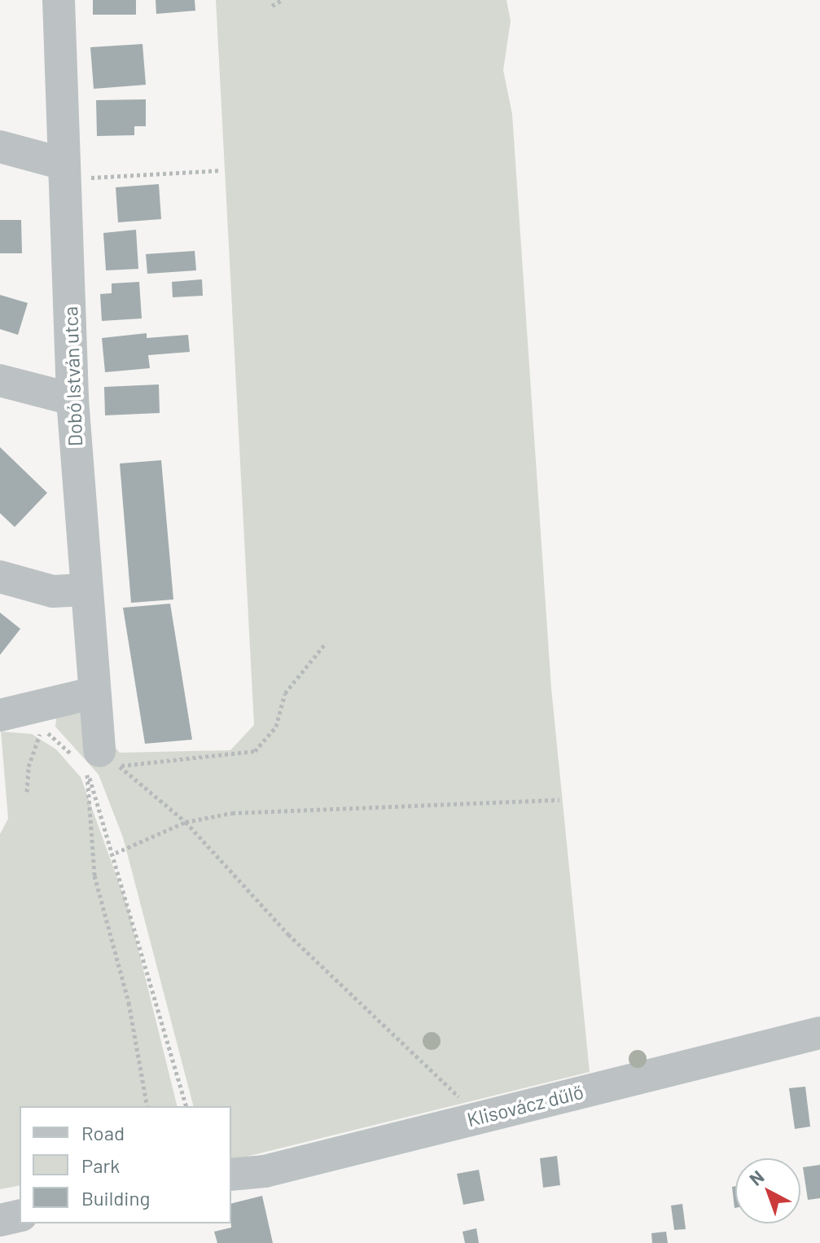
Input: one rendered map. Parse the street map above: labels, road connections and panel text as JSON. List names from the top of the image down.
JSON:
{
  "streets": {
    "street": ["Dobó István utca", "Klisovácz dűlő"]
  },
  "legend": ["Road", "Park", "Building"],
  "north": "top left"
}
